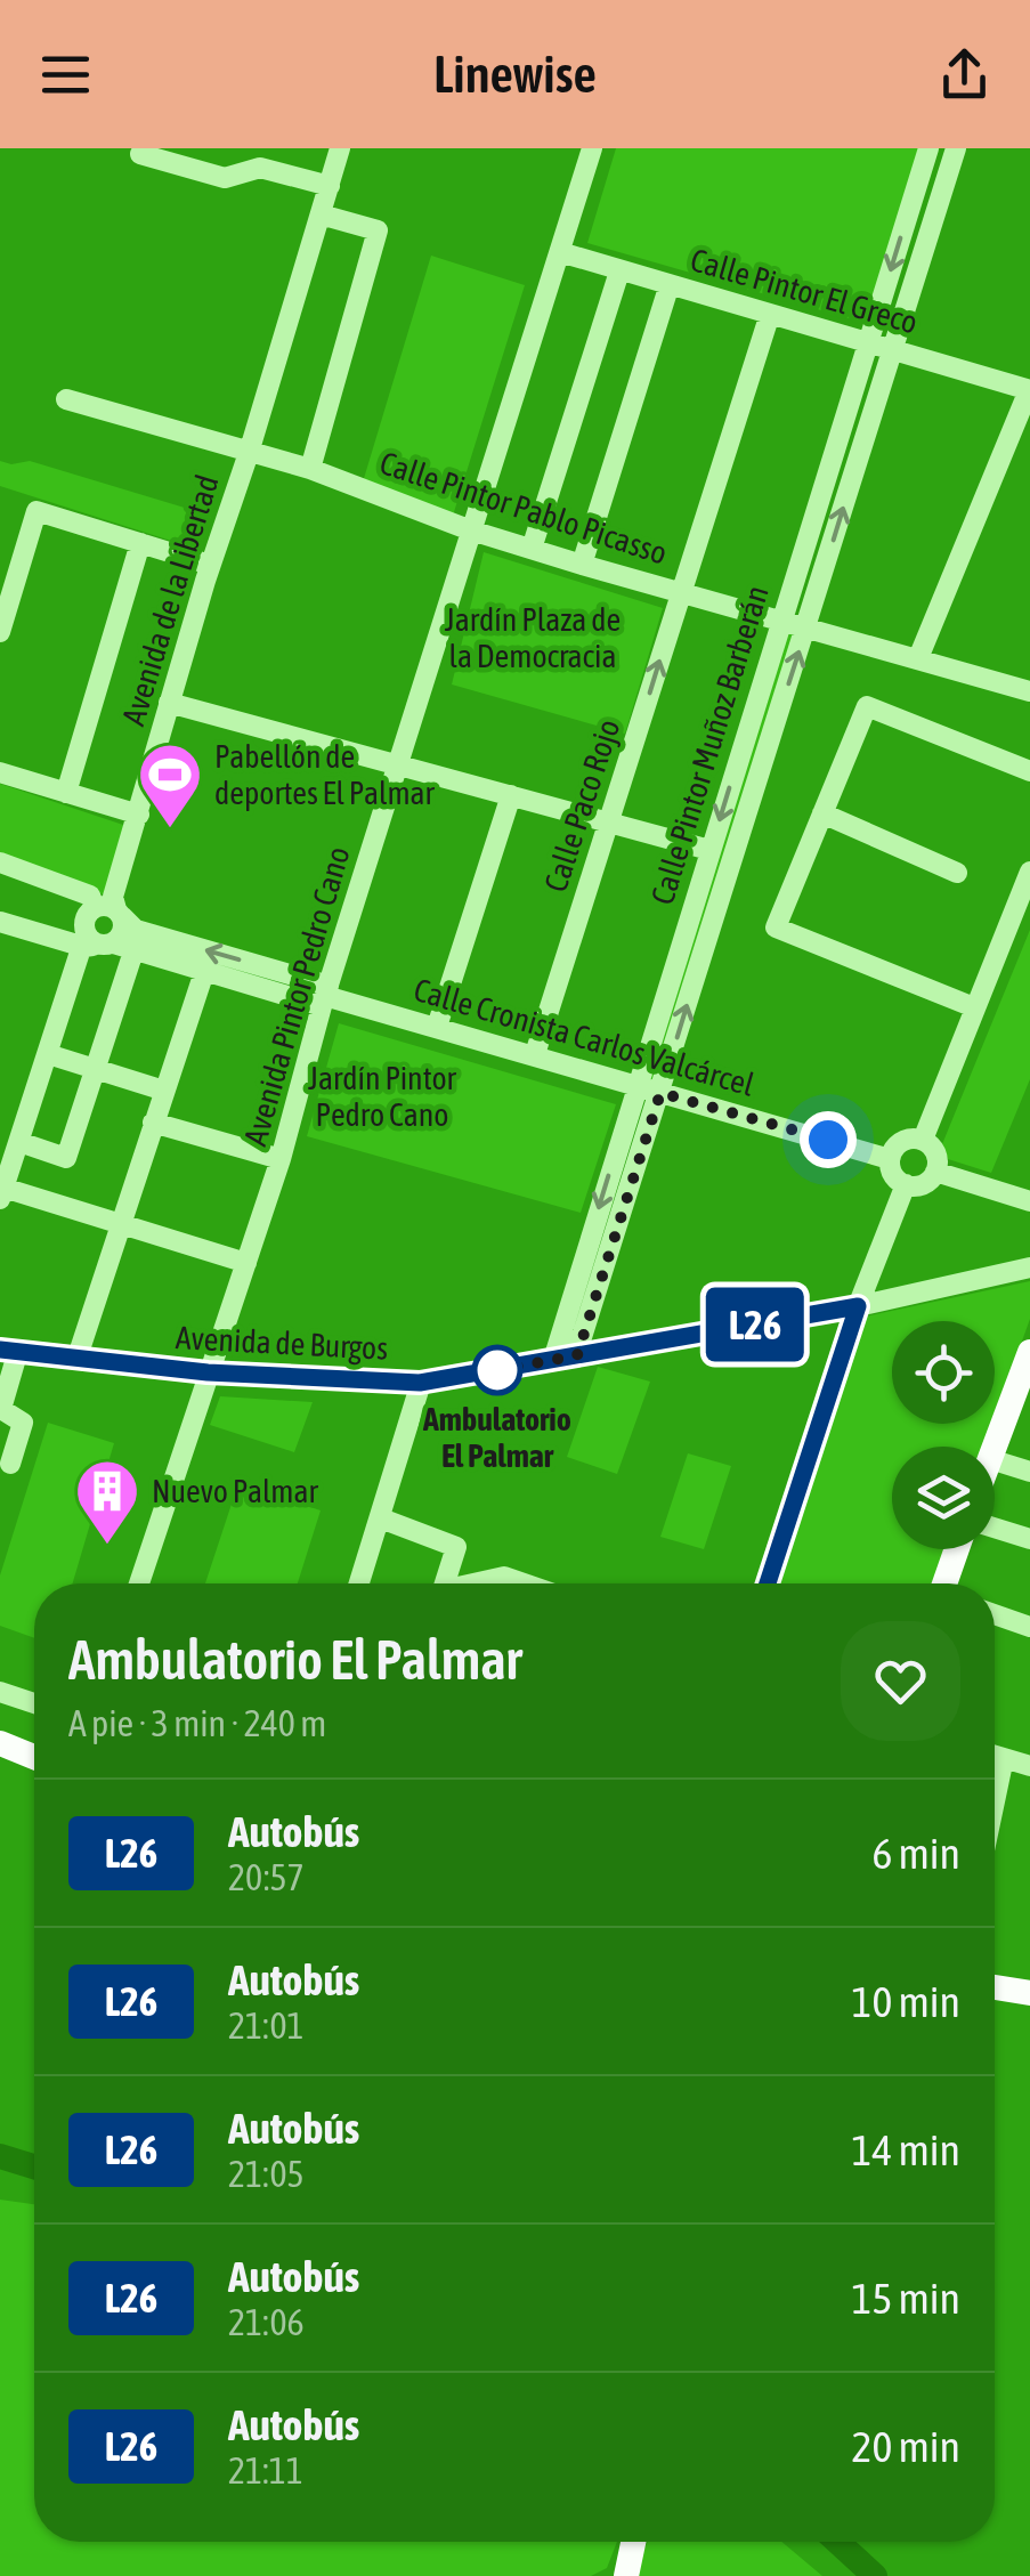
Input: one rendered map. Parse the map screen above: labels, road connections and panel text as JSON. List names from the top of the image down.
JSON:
{
  "streets": {
    "street": [
      "Calle Pintor El Greco",
      "Calle Pintor Pablo Picasso",
      "Avenida de la Libertad",
      "Calle Pintor Muñoz Barberán",
      "Calle Paco Rojo",
      "Avenida Pintor Pedro Cano",
      "Calle Cronista Carlos Valcárcel",
      "Avenida de Burgos"
    ]
  },
  "crossings": [
    ["Calle Pintor El Greco", "Calle Pintor Muñoz Barberán"],
    ["Calle Pintor El Greco", "Calle Paco Rojo"],
    ["Calle Pintor El Greco", "Avenida Pintor Pedro Cano"],
    ["Calle Pintor Pablo Picasso", "Avenida de la Libertad"],
    ["Calle Pintor Pablo Picasso", "Calle Pintor Muñoz Barberán"],
    ["Calle Pintor Pablo Picasso", "Calle Paco Rojo"],
    ["Calle Pintor Pablo Picasso", "Avenida Pintor Pedro Cano"],
    ["Avenida de la Libertad", "Calle Cronista Carlos Valcárcel"],
    ["Calle Pintor Muñoz Barberán", "Calle Cronista Carlos Valcárcel"],
    ["Calle Pintor Muñoz Barberán", "Avenida de Burgos"],
    ["Calle Paco Rojo", "Calle Cronista Carlos Valcárcel"],
    ["Avenida Pintor Pedro Cano", "Calle Cronista Carlos Valcárcel"],
    ["Avenida Pintor Pedro Cano", "Avenida de Burgos"]
  ],
  "parks": ["Jardín Plaza de la Democracia", "Jardín Pintor Pedro Cano"],
  "places": {
    "sports": ["Pabellón de deportes El Palmar"],
    "other": ["Ambulatorio El Palmar"],
    "building": ["Nuevo Palmar"]
  },
  "lines": ["bus line L26"],
  "page": {
    "header": "Linewise",
    "on_map": "L26",
    "heading": ["Ambulatorio El Palmar", "A pie · 3 min · 240 m"],
    "list": [
      {
        "mark": "L26",
        "name": "Autobús",
        "note": "20:57",
        "value": "6 min"
      },
      {
        "mark": "L26",
        "name": "Autobús",
        "note": "21:01",
        "value": "10 min"
      },
      {
        "mark": "L26",
        "name": "Autobús",
        "note": "21:05",
        "value": "14 min"
      },
      {
        "mark": "L26",
        "name": "Autobús",
        "note": "21:06",
        "value": "15 min"
      },
      {
        "mark": "L26",
        "name": "Autobús",
        "note": "21:11",
        "value": "20 min"
      }
    ]
  }
}
